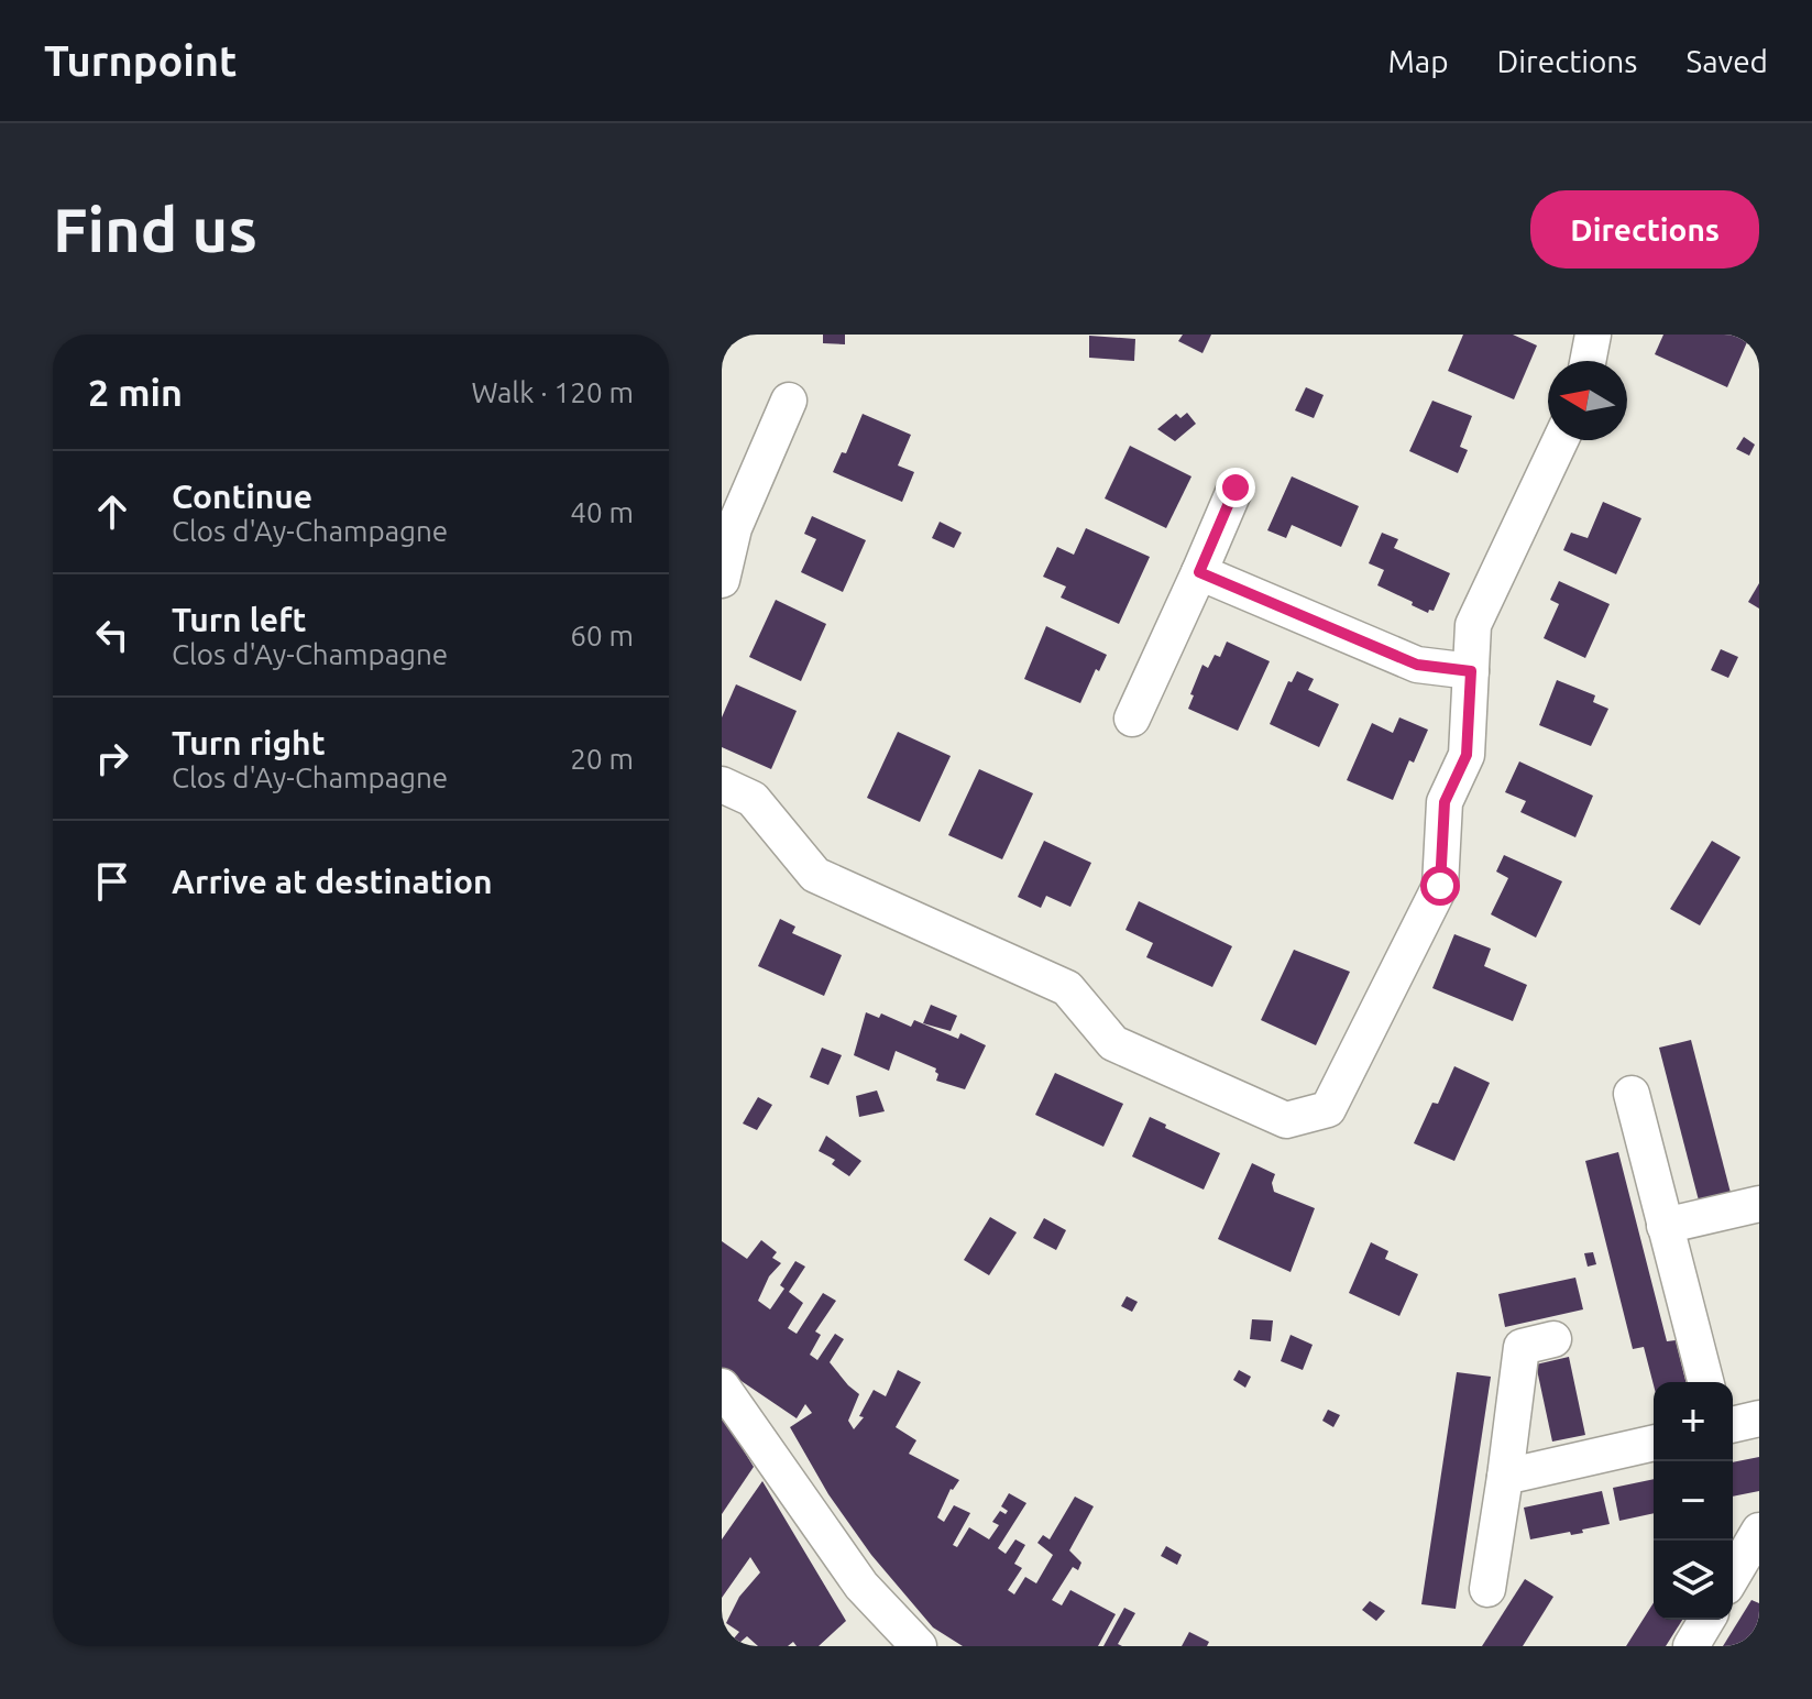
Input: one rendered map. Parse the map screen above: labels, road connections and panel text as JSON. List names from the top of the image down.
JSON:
{
  "north": "left",
  "page": {
    "header": "Turnpoint",
    "nav": ["Map", "Directions", "Saved"],
    "buttons": "Directions",
    "title": "Find us",
    "heading": ["2 min", "Walk · 120 m"],
    "list": [
      ["Continue", "Clos d'Ay-Champagne", "40 m"],
      ["Turn left", "Clos d'Ay-Champagne", "60 m"],
      ["Turn right", "Clos d'Ay-Champagne", "20 m"],
      "Arrive at destination"
    ],
    "map_buttons": ["+", "−"]
  }
}
